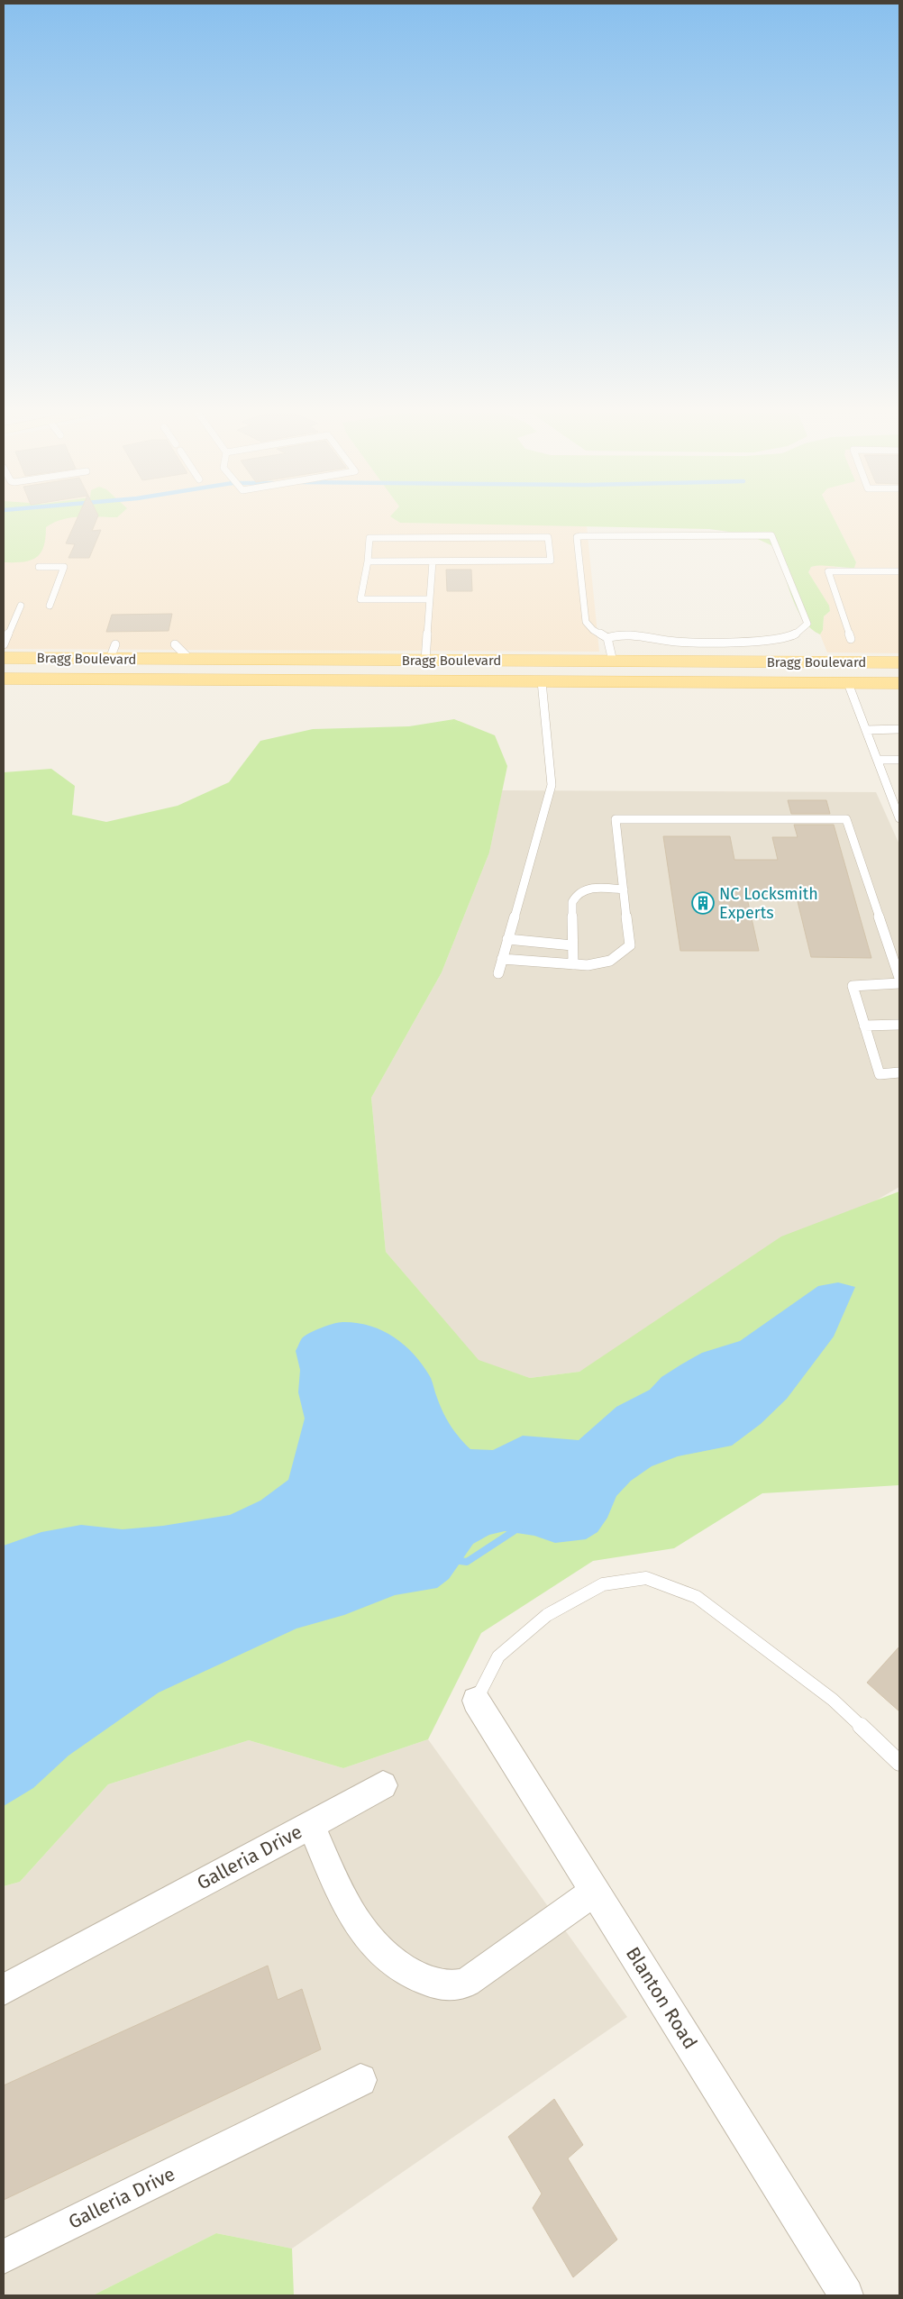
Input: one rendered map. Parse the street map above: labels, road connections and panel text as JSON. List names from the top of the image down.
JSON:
{
  "streets": {
    "main road": ["Bragg Boulevard"],
    "street": ["Galleria Drive", "Blanton Road"]
  },
  "crossings": [
    ["Galleria Drive", "Blanton Road"]
  ],
  "places": {
    "building": ["NC Locksmith Experts"]
  }
}
